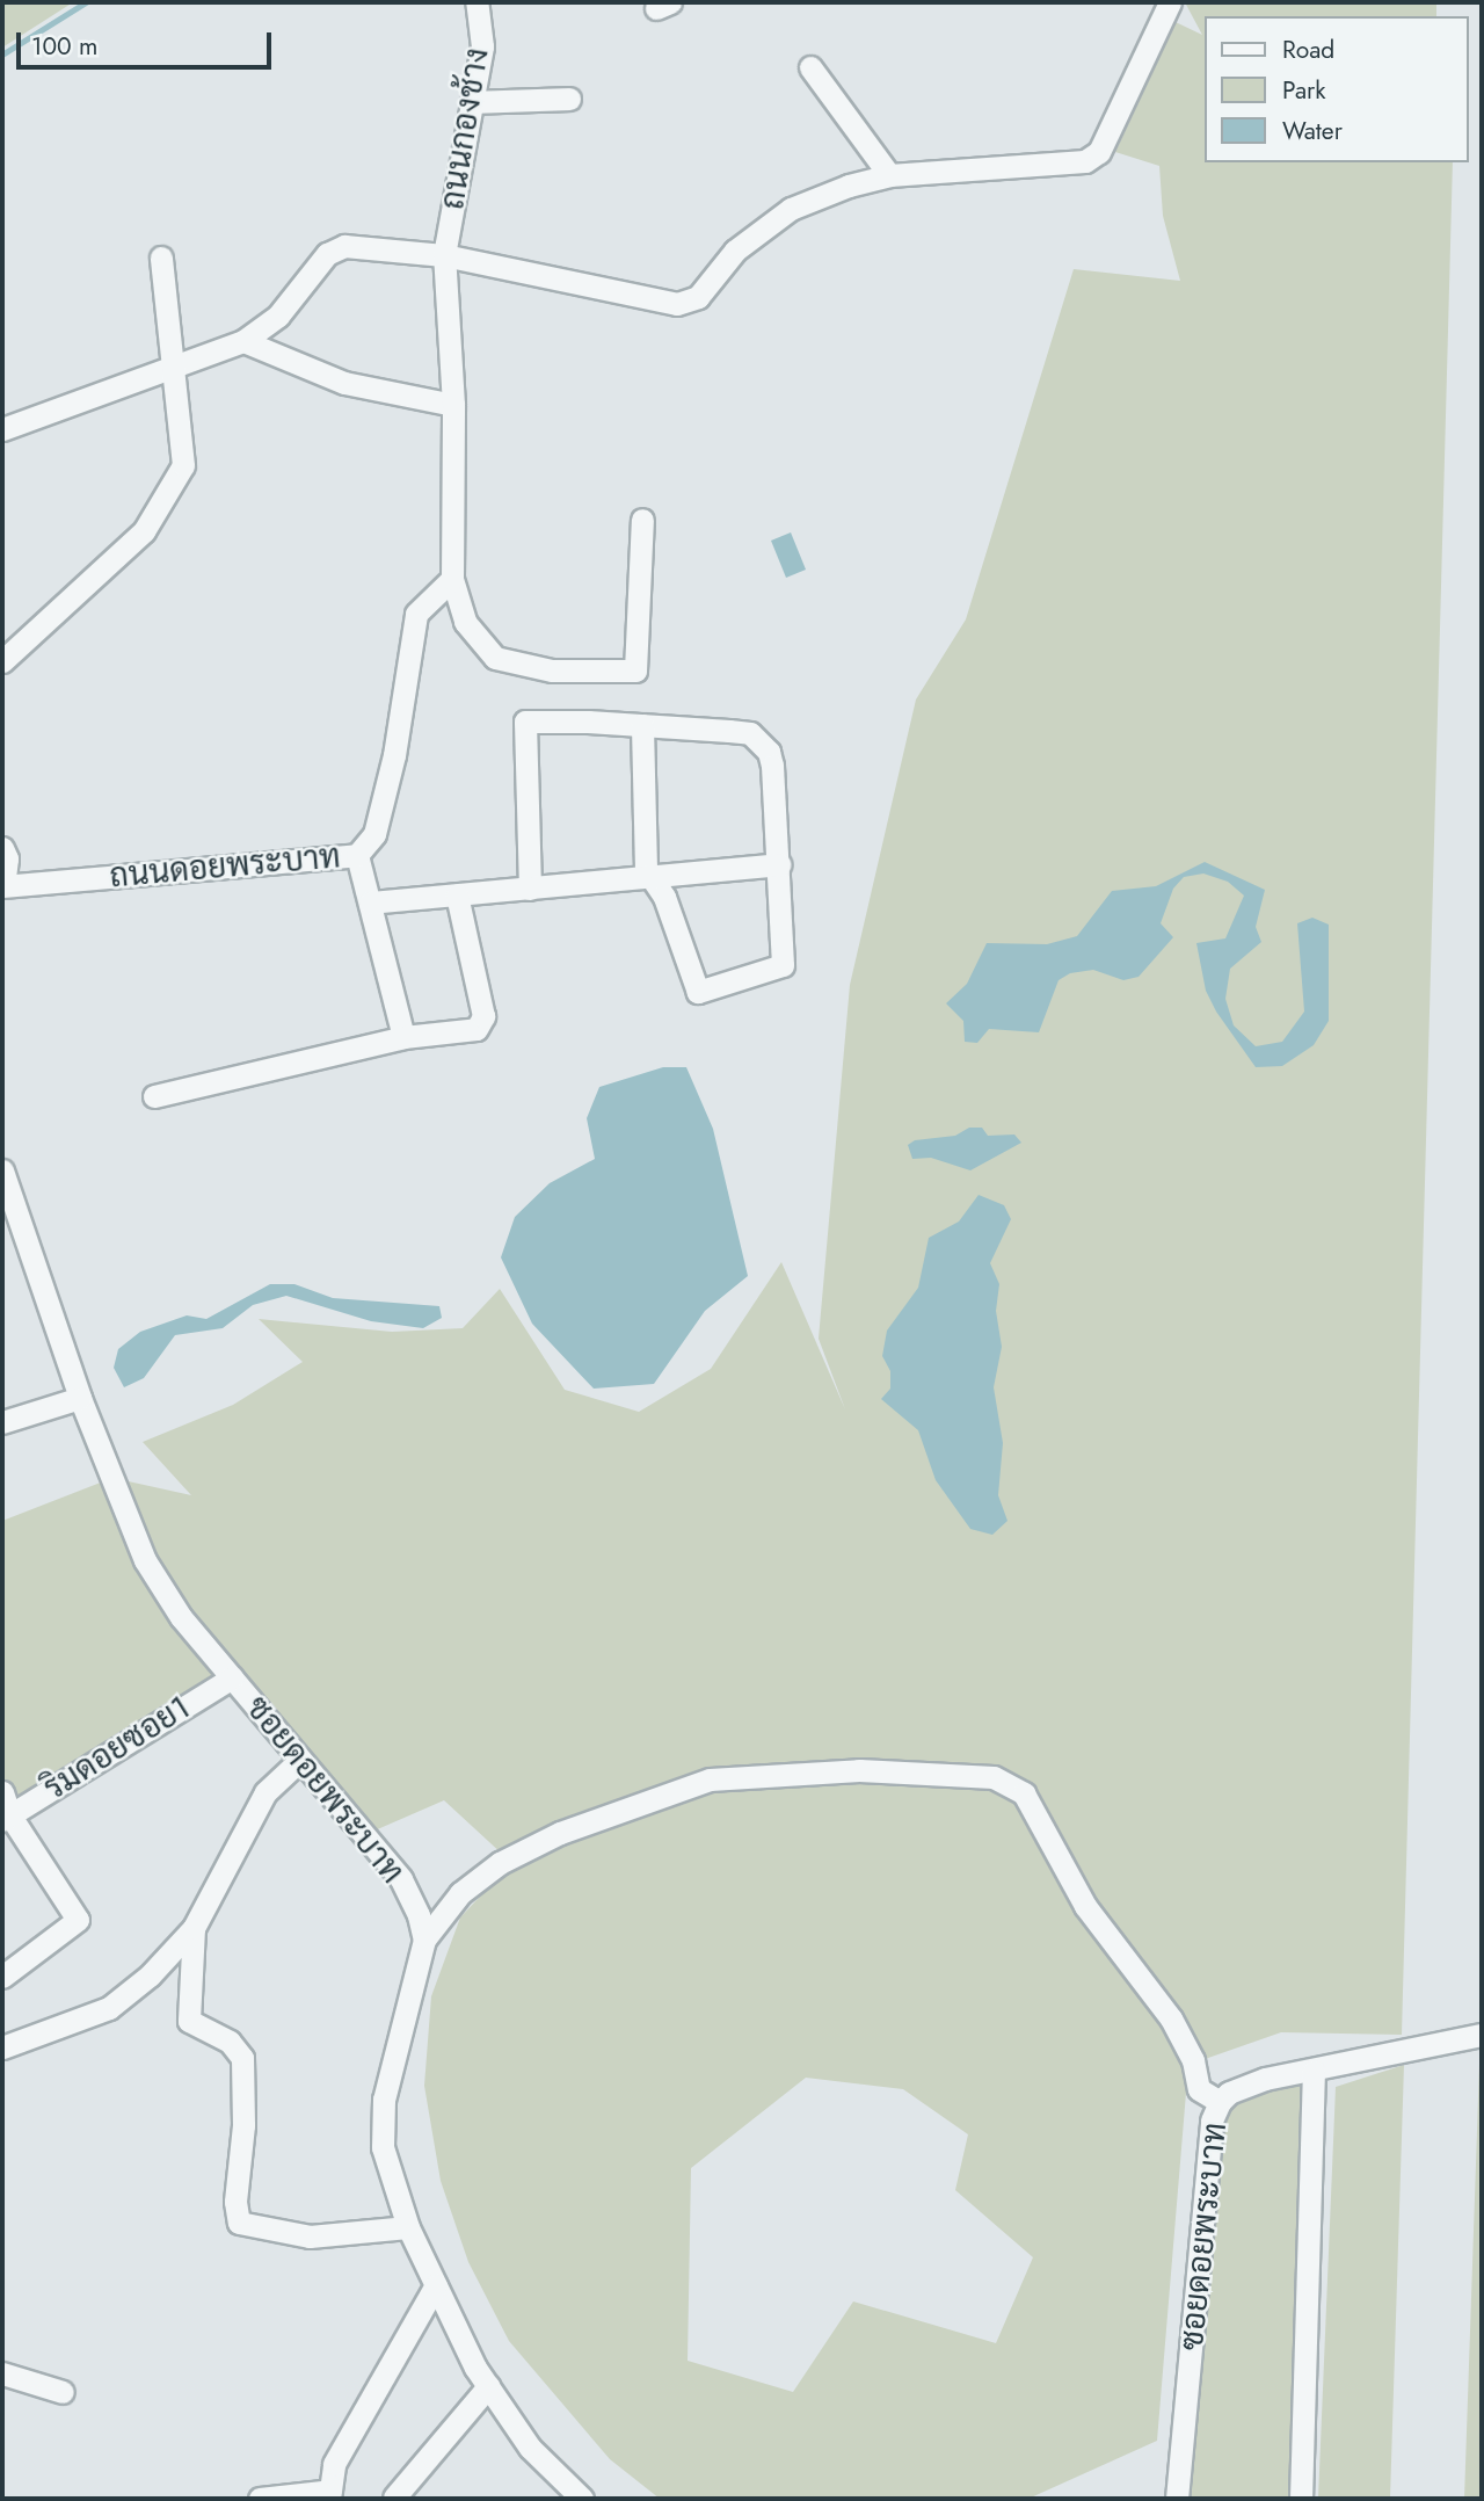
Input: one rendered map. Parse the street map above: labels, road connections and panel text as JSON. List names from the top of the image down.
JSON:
{
  "streets": {
    "street": [
      "ถนนกองช้าง",
      "ถนนดอยพระบาท",
      "ริมดอยซอย1",
      "ซอยดอยพระบาท"
    ]
  },
  "crossings": [
    ["ริมดอยซอย1", "ซอยดอยพระบาท"]
  ],
  "legend": ["Road", "Park", "Water"],
  "scale_bar": "100 m"
}
